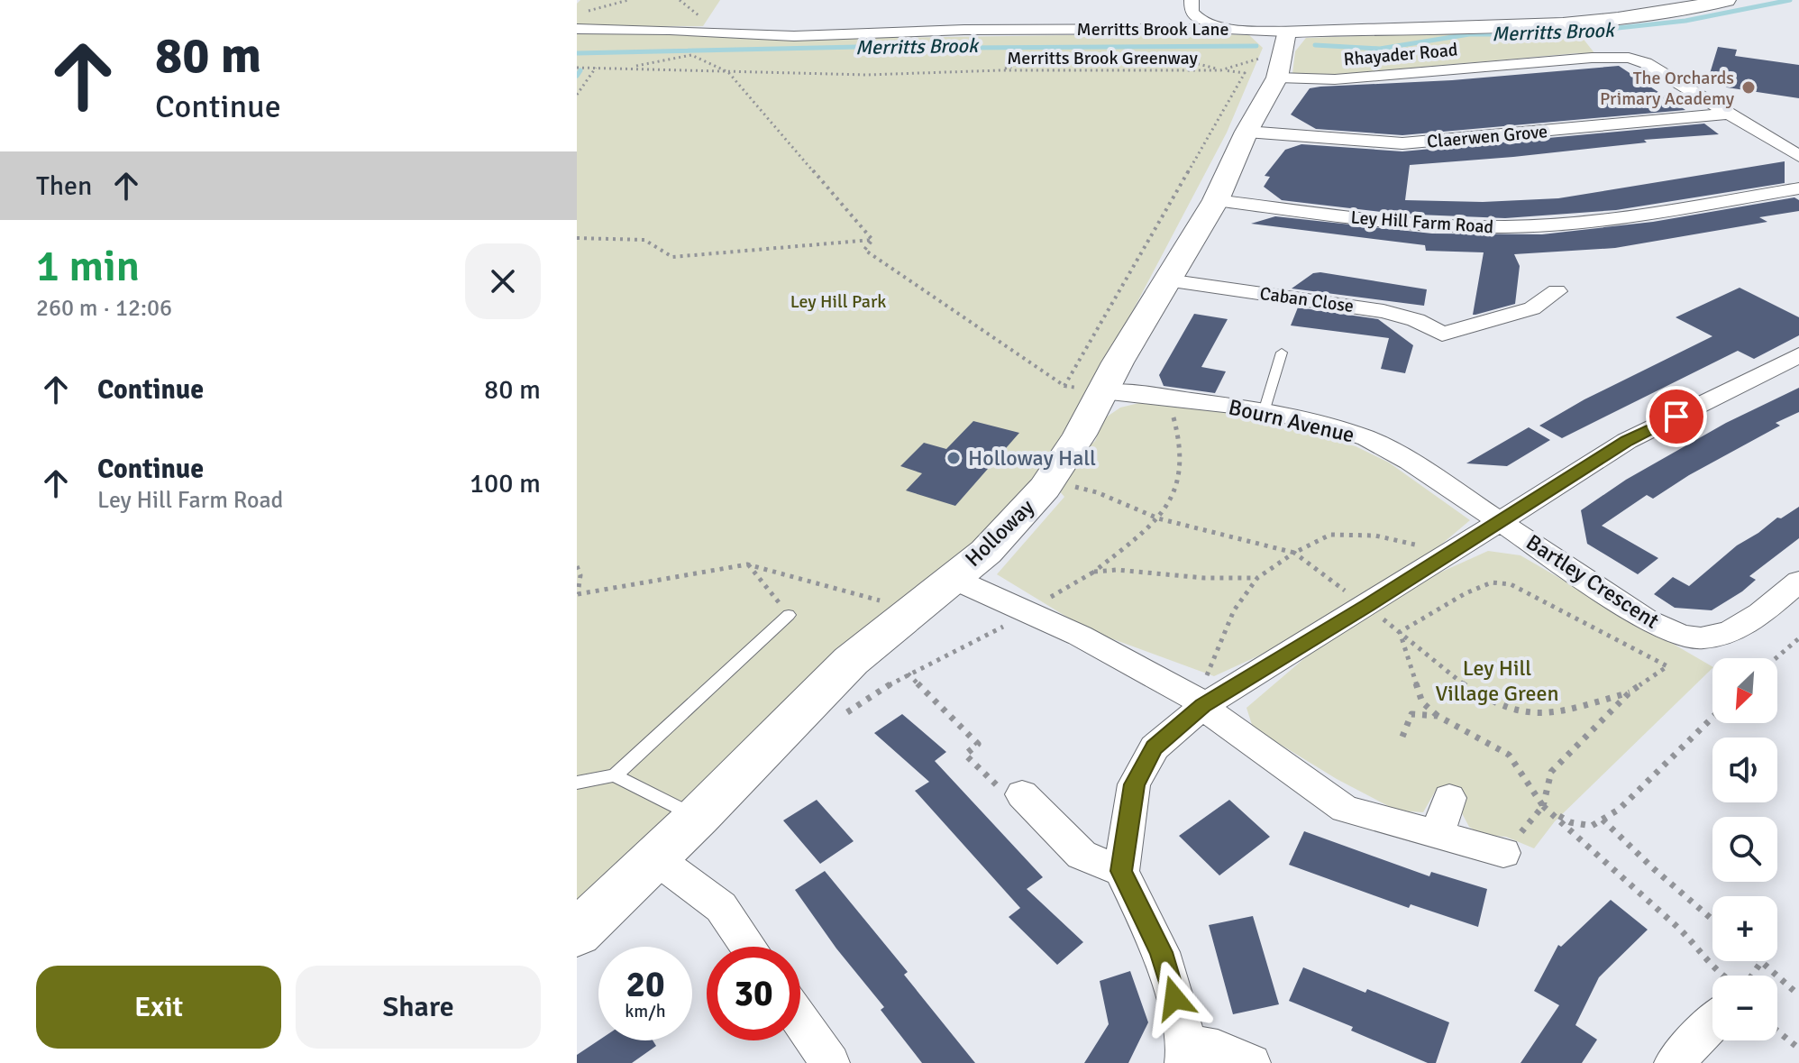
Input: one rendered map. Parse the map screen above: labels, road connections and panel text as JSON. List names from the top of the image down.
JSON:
{
  "streets": {
    "street": [
      "Merritts Brook Lane",
      "Rhayader Road",
      "Claerwen Grove",
      "Ley Hill Farm Road",
      "Caban Close",
      "Bourn Avenue",
      "Holloway",
      "Bartley Crescent"
    ],
    "path": ["Merritts Brook Greenway"]
  },
  "crossings": [
    ["Merritts Brook Lane", "Rhayader Road"],
    ["Merritts Brook Lane", "Merritts Brook Greenway"],
    ["Merritts Brook Lane", "Holloway"],
    ["Rhayader Road", "Merritts Brook Greenway"],
    ["Rhayader Road", "Claerwen Grove"],
    ["Rhayader Road", "Holloway"],
    ["Merritts Brook Greenway", "Holloway"],
    ["Claerwen Grove", "Holloway"],
    ["Ley Hill Farm Road", "Holloway"],
    ["Caban Close", "Holloway"],
    ["Bourn Avenue", "Holloway"],
    ["Bourn Avenue", "Bartley Crescent"]
  ],
  "water": ["Merritts Brook"],
  "parks": ["Ley Hill Park", "Ley Hill Village Green"],
  "places": ["The Orchards Primary Academy", "Holloway Hall"],
  "north": "bottom left",
  "page": {
    "turn": ["80 m", "Continue"],
    "then": "Then",
    "heading": ["1 min", "260 m · 12:06"],
    "list": [
      {
        "name": "Continue",
        "value": "80 m"
      },
      {
        "name": "Continue",
        "note": "Ley Hill Farm Road",
        "value": "100 m"
      }
    ],
    "map_buttons": ["+", "−"],
    "speed": "20 km/h",
    "limit": "30",
    "buttons": ["Exit", "Share"]
  }
}
